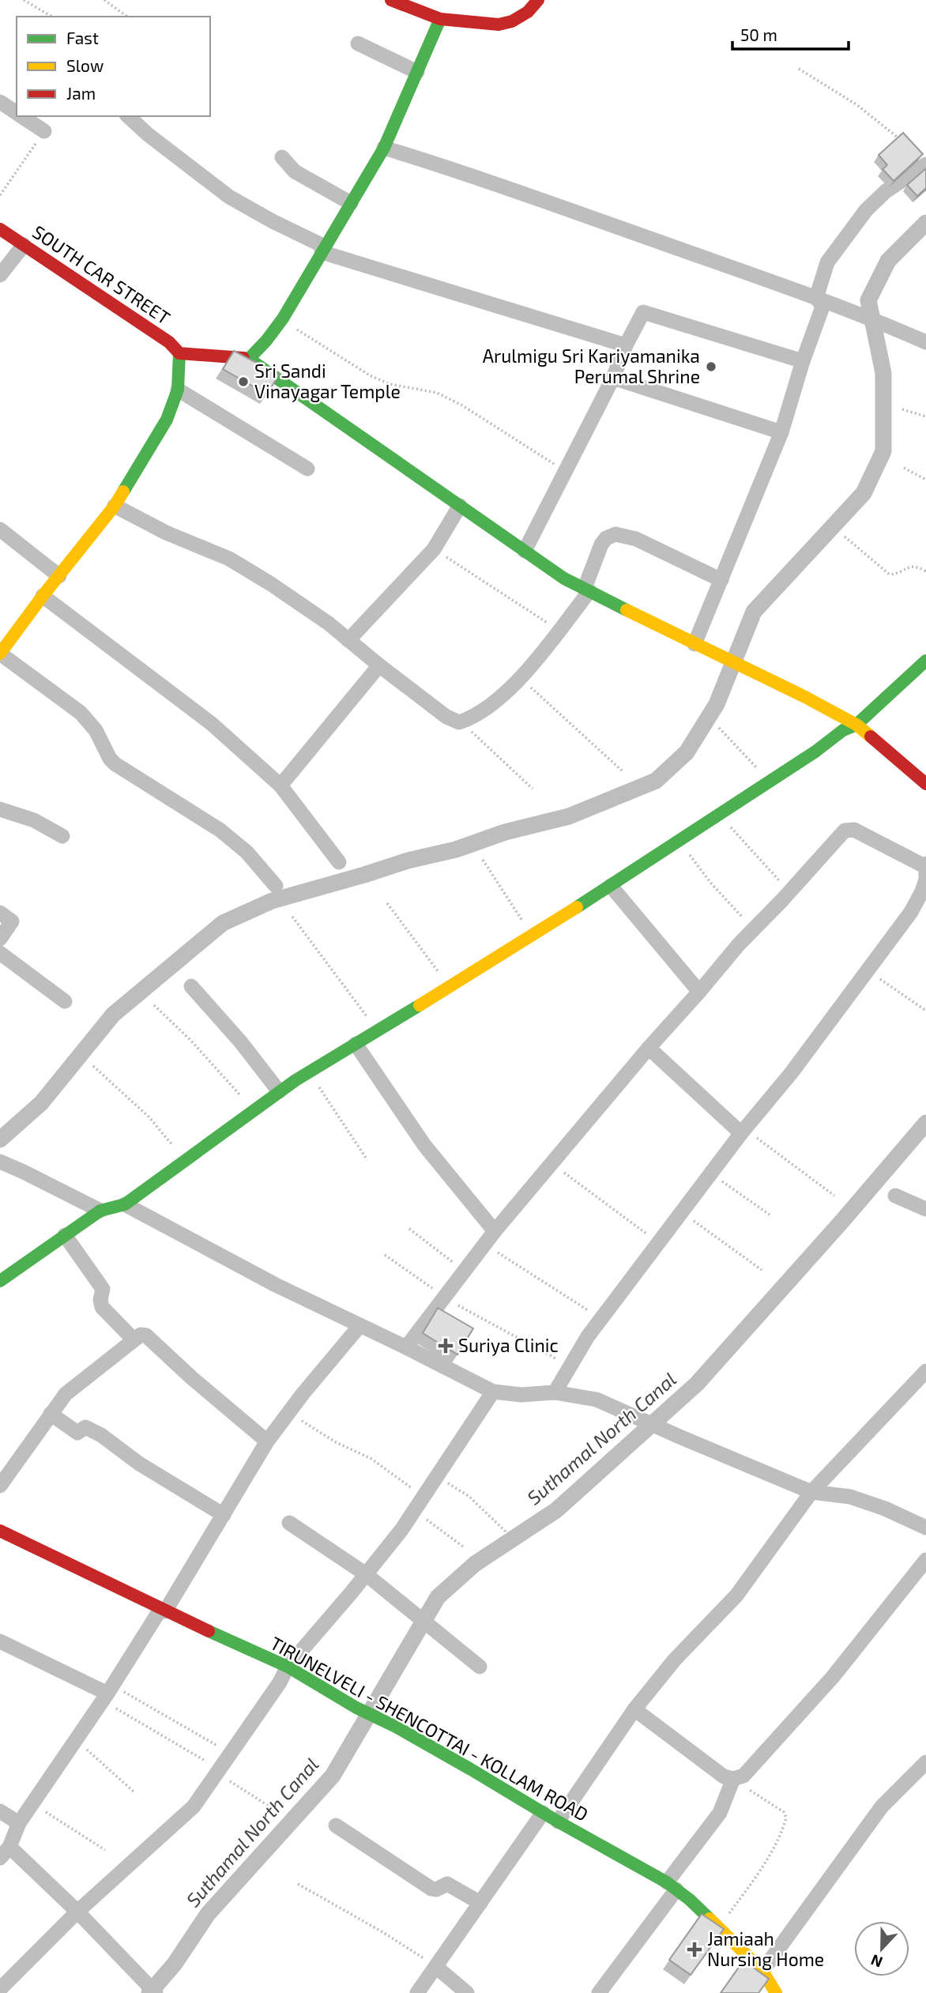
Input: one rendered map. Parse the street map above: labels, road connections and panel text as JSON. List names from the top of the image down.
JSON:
{
  "streets": {
    "main road": ["SOUTH CAR STREET", "TIRUNELVELI - SHENCOTTAI - KOLLAM ROAD"]
  },
  "water": ["Suthamal North Canal"],
  "places": {
    "other": ["Arulmigu Sri Kariyamanika Perumal Shrine", "Sri Sandi Vinayagar Temple"],
    "health": ["Suriya Clinic", "Jamiaah Nursing Home"]
  },
  "legend": ["Fast", "Slow", "Jam"],
  "scale_bar": "50 m",
  "north": "bottom"
}
